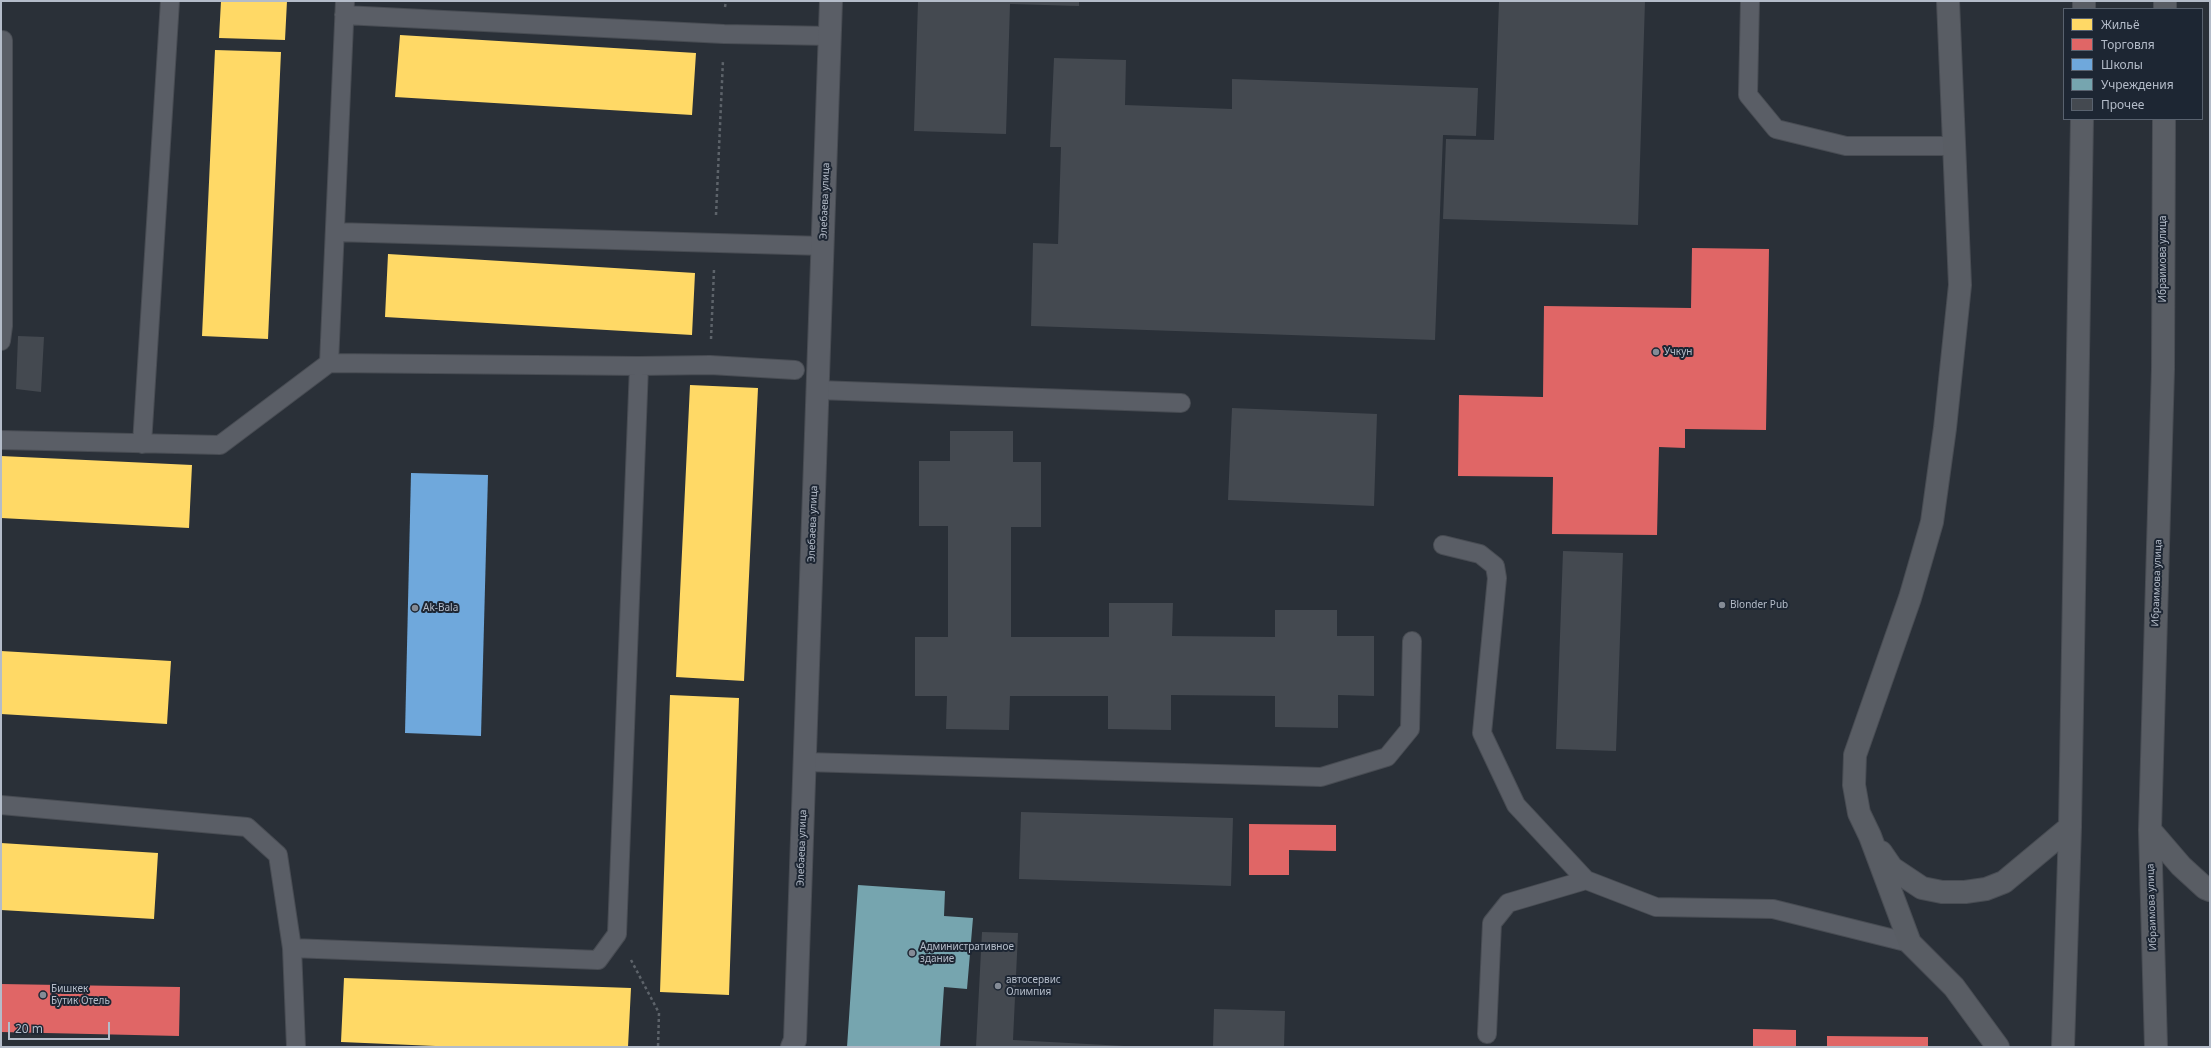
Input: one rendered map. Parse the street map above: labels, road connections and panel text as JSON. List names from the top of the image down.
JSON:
{
  "streets": {
    "main road": ["Ибраимова улица"],
    "street": ["Элебаева улица"]
  },
  "places": [
    "Учкун",
    "Blonder Pub",
    "Ak-Bala",
    "Административное здание",
    "автосервис Олимпия",
    "Бишкек Бутик Отель"
  ],
  "legend": [
    "Жильё",
    "Торговля",
    "Школы",
    "Учреждения",
    "Прочее"
  ],
  "scale_bar": "20 m"
}
